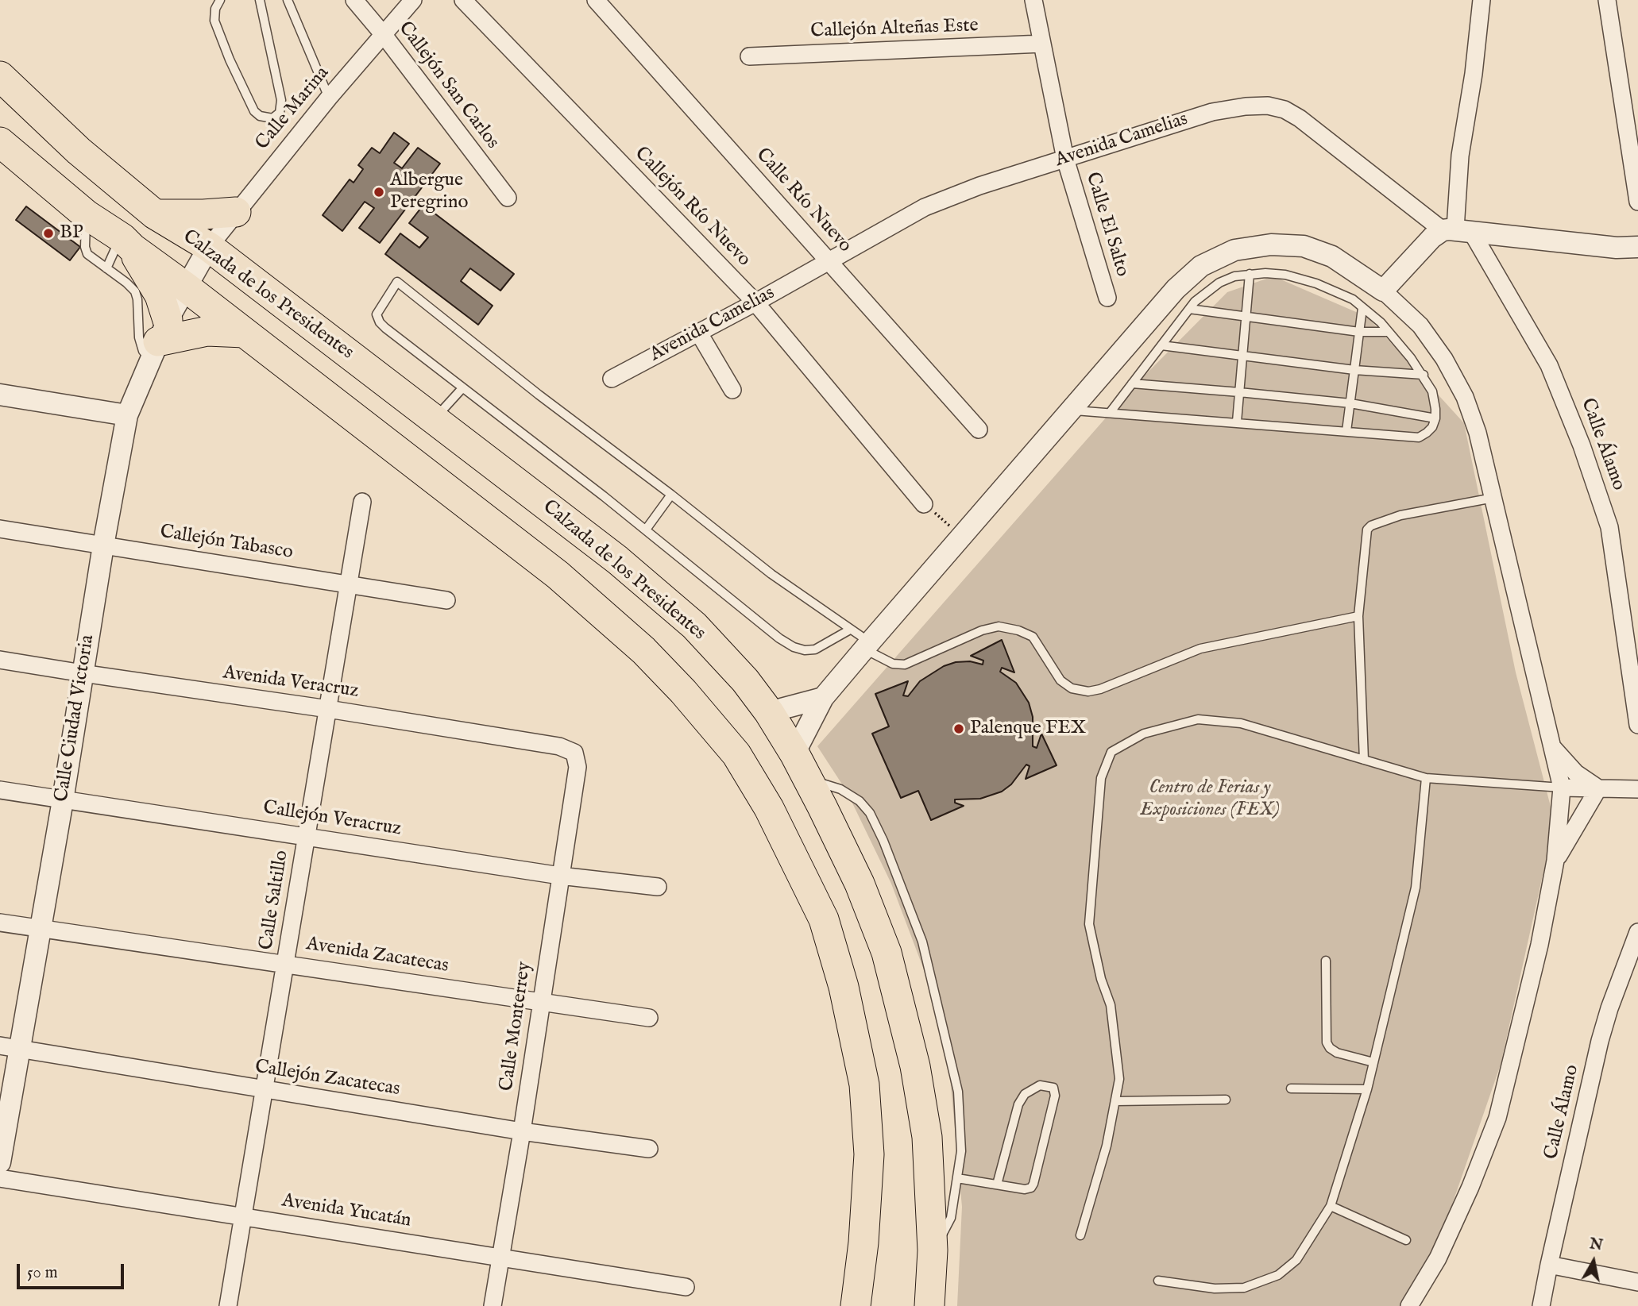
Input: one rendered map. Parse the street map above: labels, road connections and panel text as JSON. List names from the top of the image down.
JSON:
{
  "streets": {
    "highway": ["Calzada de los Presidentes"],
    "street": [
      "Callejón Alteñas Este",
      "Callejón San Carlos",
      "Calle Marina",
      "Avenida Camelias",
      "Calle Río Nuevo",
      "Callejón Río Nuevo",
      "Calle El Salto",
      "Calle Álamo",
      "Callejón Tabasco",
      "Avenida Veracruz",
      "Calle Ciudad Victoria",
      "Callejón Veracruz",
      "Calle Saltillo",
      "Avenida Zacatecas",
      "Calle Monterrey",
      "Callejón Zacatecas",
      "Avenida Yucatán"
    ]
  },
  "crossings": [
    ["Callejón Alteñas Este", "Calle El Salto"],
    ["Callejón San Carlos", "Calle Marina"],
    ["Calle Marina", "Calzada de los Presidentes"],
    ["Calle Marina", "Calle Ciudad Victoria"],
    ["Avenida Camelias", "Calle Río Nuevo"],
    ["Avenida Camelias", "Callejón Río Nuevo"],
    ["Avenida Camelias", "Calle El Salto"],
    ["Avenida Camelias", "Calle Álamo"],
    ["Calzada de los Presidentes", "Calle Ciudad Victoria"],
    ["Callejón Tabasco", "Calle Ciudad Victoria"],
    ["Callejón Tabasco", "Calle Saltillo"],
    ["Avenida Veracruz", "Calle Ciudad Victoria"],
    ["Avenida Veracruz", "Calle Saltillo"],
    ["Avenida Veracruz", "Calle Monterrey"],
    ["Calle Ciudad Victoria", "Callejón Veracruz"],
    ["Calle Ciudad Victoria", "Avenida Zacatecas"],
    ["Calle Ciudad Victoria", "Callejón Zacatecas"],
    ["Callejón Veracruz", "Calle Saltillo"],
    ["Callejón Veracruz", "Calle Monterrey"],
    ["Calle Saltillo", "Avenida Zacatecas"],
    ["Calle Saltillo", "Callejón Zacatecas"],
    ["Calle Saltillo", "Avenida Yucatán"],
    ["Avenida Zacatecas", "Calle Monterrey"],
    ["Calle Monterrey", "Callejón Zacatecas"],
    ["Calle Monterrey", "Avenida Yucatán"]
  ],
  "parks": ["Centro de Ferias y Exposiciones (FEX)"],
  "places": ["Albergue Peregrino", "BP", "Palenque FEX"],
  "scale_bar": "50 m",
  "north": "top"
}
